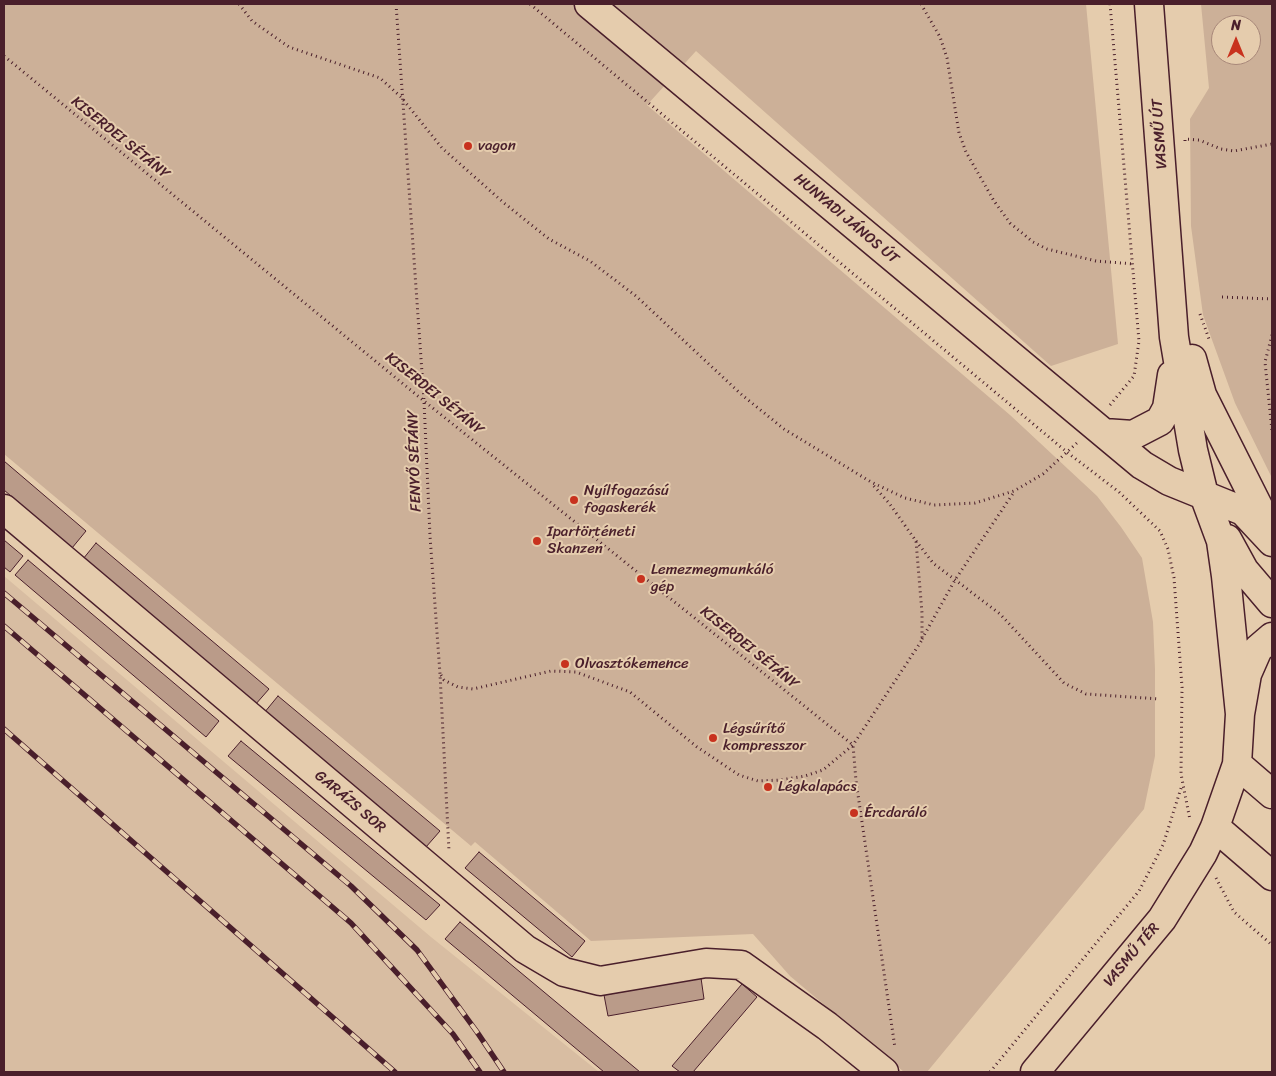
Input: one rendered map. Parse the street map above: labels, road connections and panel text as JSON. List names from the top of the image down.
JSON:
{
  "streets": {
    "street": [
      "VASMŰ ÚT",
      "HUNYADI JÁNOS ÚT",
      "GARÁZS SOR",
      "VASMŰ TÉR"
    ],
    "path": ["KISERDEI SÉTÁNY", "FENYŐ SÉTÁNY"]
  },
  "crossings": [
    ["KISERDEI SÉTÁNY", "FENYŐ SÉTÁNY"],
    ["FENYŐ SÉTÁNY", "GARÁZS SOR"]
  ],
  "places": [
    "vagon",
    "Nyílfogazású fogaskerék",
    "Ipartörténeti Skanzen",
    "Lemezmegmunkáló gép",
    "Olvasztókemence",
    "Légsűrítő kompresszor",
    "Légkalapács",
    "Ércdaráló"
  ],
  "north": "top"
}
